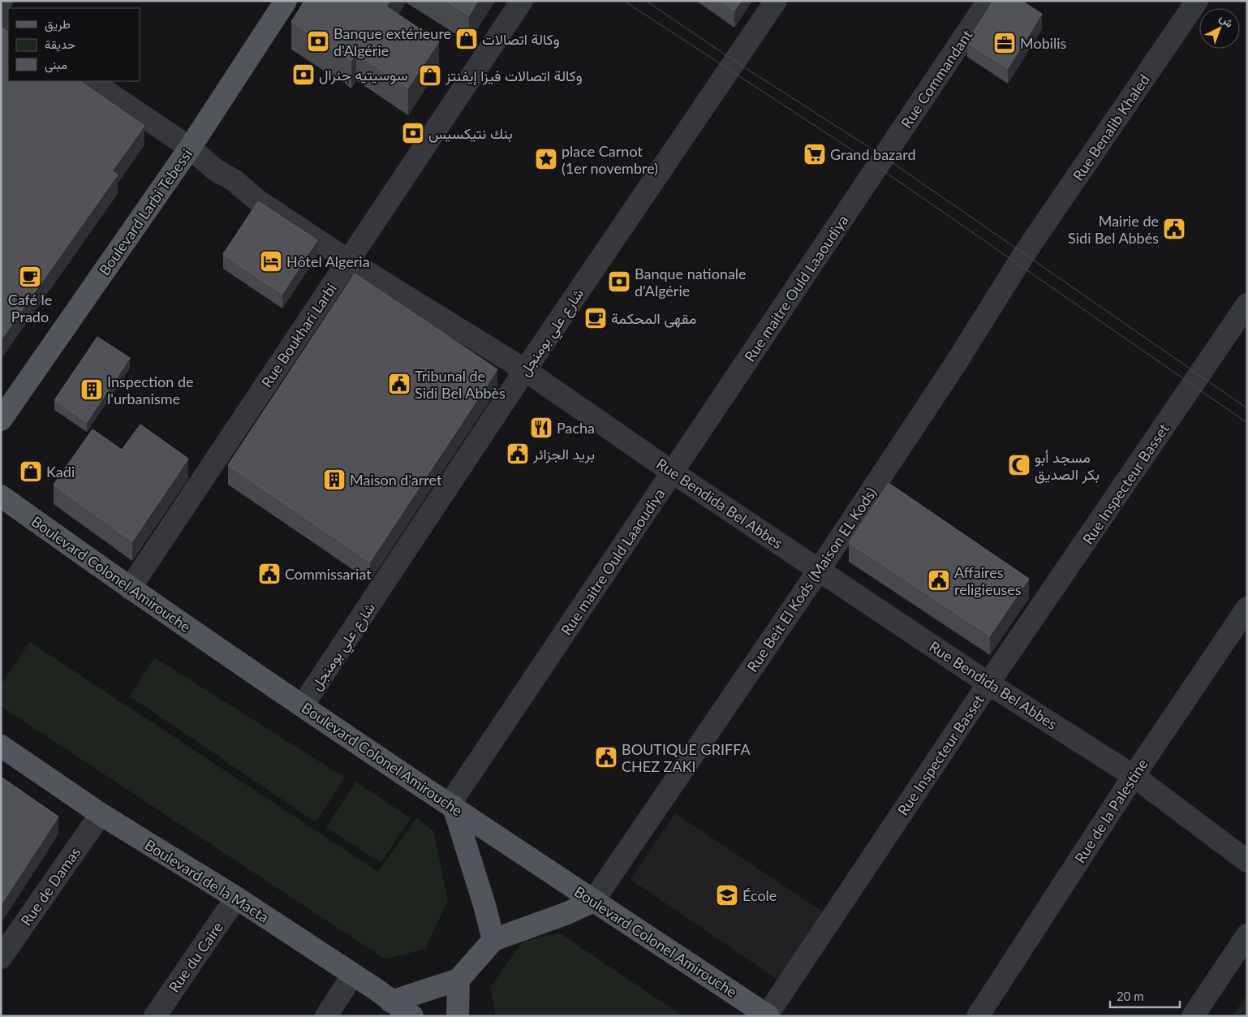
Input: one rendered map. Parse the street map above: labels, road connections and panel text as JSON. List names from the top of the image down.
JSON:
{
  "streets": {
    "main road": ["Boulevard Larbi Tebessi", "Boulevard Colonel Amirouche", "Boulevard de la Macta"],
    "street": [
      "Rue Commandant",
      "Rue Benalib Khaled",
      "Rue maitre Ould Laaoudiya",
      "شارع علي بومنجل",
      "Rue Boukhari Larbi",
      "Rue Inspecteur Basset",
      "Rue Bendida Bel Abbes",
      "Rue Beit El Kods (Maison EL Kods)",
      "Rue de la Palestine",
      "Rue de Damas",
      "Rue du Caire"
    ]
  },
  "crossings": [
    ["Rue Commandant", "Rue maitre Ould Laaoudiya"],
    ["Rue Benalib Khaled", "Rue Beit El Kods (Maison EL Kods)"],
    ["Boulevard Larbi Tebessi", "Rue Bendida Bel Abbes"],
    ["Rue maitre Ould Laaoudiya", "Rue Bendida Bel Abbes"],
    ["Rue maitre Ould Laaoudiya", "Boulevard Colonel Amirouche"],
    ["شارع علي بومنجل", "Rue Bendida Bel Abbes"],
    ["شارع علي بومنجل", "Boulevard Colonel Amirouche"],
    ["Rue Boukhari Larbi", "Rue Bendida Bel Abbes"],
    ["Rue Boukhari Larbi", "Boulevard Colonel Amirouche"],
    ["Rue Inspecteur Basset", "Rue Bendida Bel Abbes"],
    ["Rue Inspecteur Basset", "Boulevard Colonel Amirouche"],
    ["Rue Bendida Bel Abbes", "Rue Beit El Kods (Maison EL Kods)"],
    ["Rue Bendida Bel Abbes", "Rue de la Palestine"],
    ["Boulevard Colonel Amirouche", "Rue Beit El Kods (Maison EL Kods)"],
    ["Boulevard de la Macta", "Rue de Damas"],
    ["Boulevard de la Macta", "Rue du Caire"]
  ],
  "places": {
    "shop": ["وكالة اتصالات", "وكالة اتصالات فيزا إيفنتز", "Kadi"],
    "bank": [
      "Banque extérieure d'Algérie",
      "سوسيتيه جنرال",
      "بنك نتيكسيس",
      "Banque nationale d'Algérie"
    ],
    "office": ["Mobilis"],
    "supermarket": ["Grand bazard"],
    "place": ["place Carnot (1er novembre)"],
    "public building": [
      "Mairie de Sidi Bel Abbés",
      "Tribunal de Sidi Bel Abbès",
      "بريد الجزائر",
      "Commissariat",
      "Affaires religieuses",
      "BOUTIQUE GRIFFA CHEZ ZAKI"
    ],
    "hotel": ["Hôtel Algeria"],
    "cafe": ["Café le Prado", "مقهى المحكمة"],
    "building": ["Inspection de l'urbanisme", "Maison d'arret"],
    "restaurant": ["Pacha"],
    "mosque": ["مسجد أبو بكر الصديق"],
    "school or university": ["École"]
  },
  "legend": ["طريق", "حديقة", "مبنى"],
  "scale_bar": "20 m",
  "north": "top right"
}
